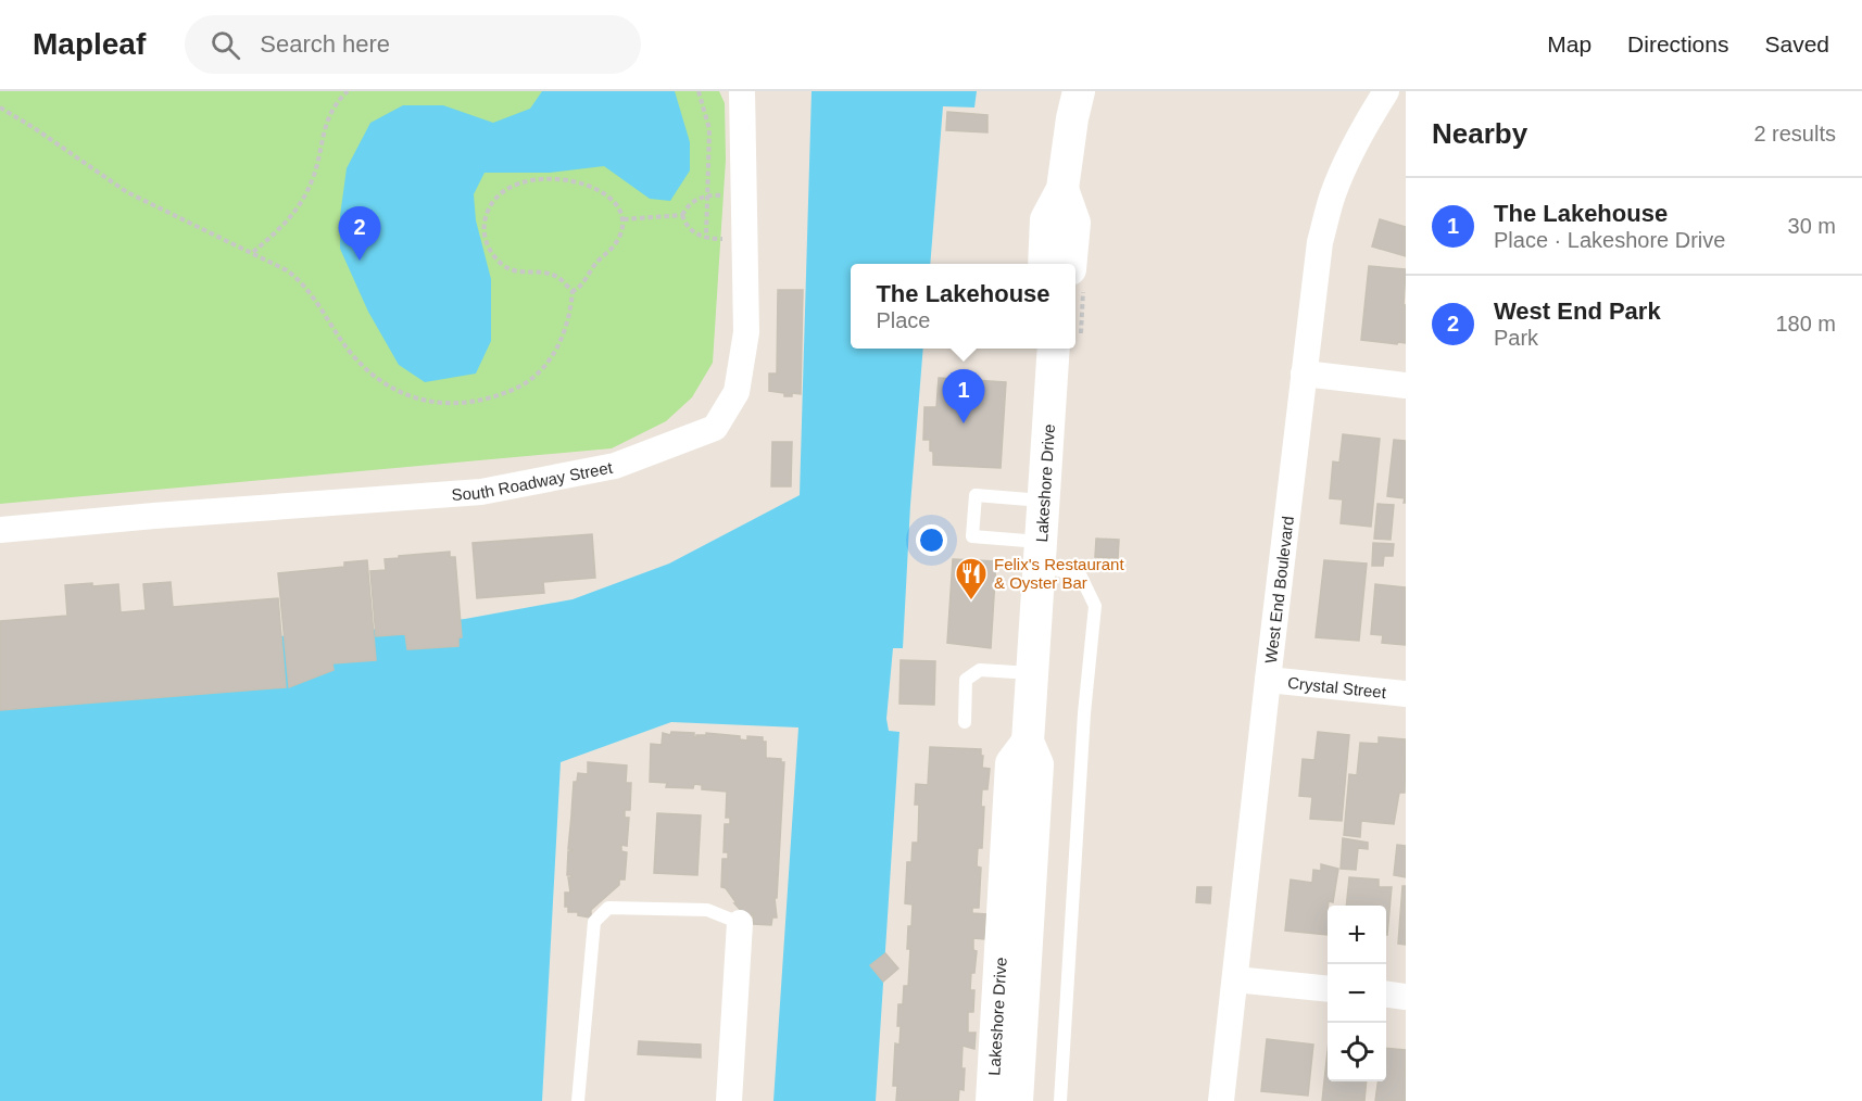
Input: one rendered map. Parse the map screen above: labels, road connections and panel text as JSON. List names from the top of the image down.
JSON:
{
  "streets": {
    "street": [
      "South Roadway Street",
      "Lakeshore Drive",
      "West End Boulevard",
      "Crystal Street"
    ]
  },
  "crossings": [
    ["West End Boulevard", "Crystal Street"]
  ],
  "places": {
    "restaurant": ["Felix's Restaurant & Oyster Bar"]
  },
  "page": {
    "header": "Mapleaf",
    "search": "Search here",
    "nav": ["Map", "Directions", "Saved"],
    "heading": ["Nearby", "2 results"],
    "list": [
      {
        "mark": "1",
        "name": "The Lakehouse",
        "note": "Place · Lakeshore Drive",
        "value": "30 m"
      },
      {
        "mark": "2",
        "name": "West End Park",
        "note": "Park",
        "value": "180 m"
      }
    ],
    "pins": ["2", "1"],
    "popup": ["The Lakehouse", "Place"],
    "map_buttons": ["+", "−"]
  }
}
